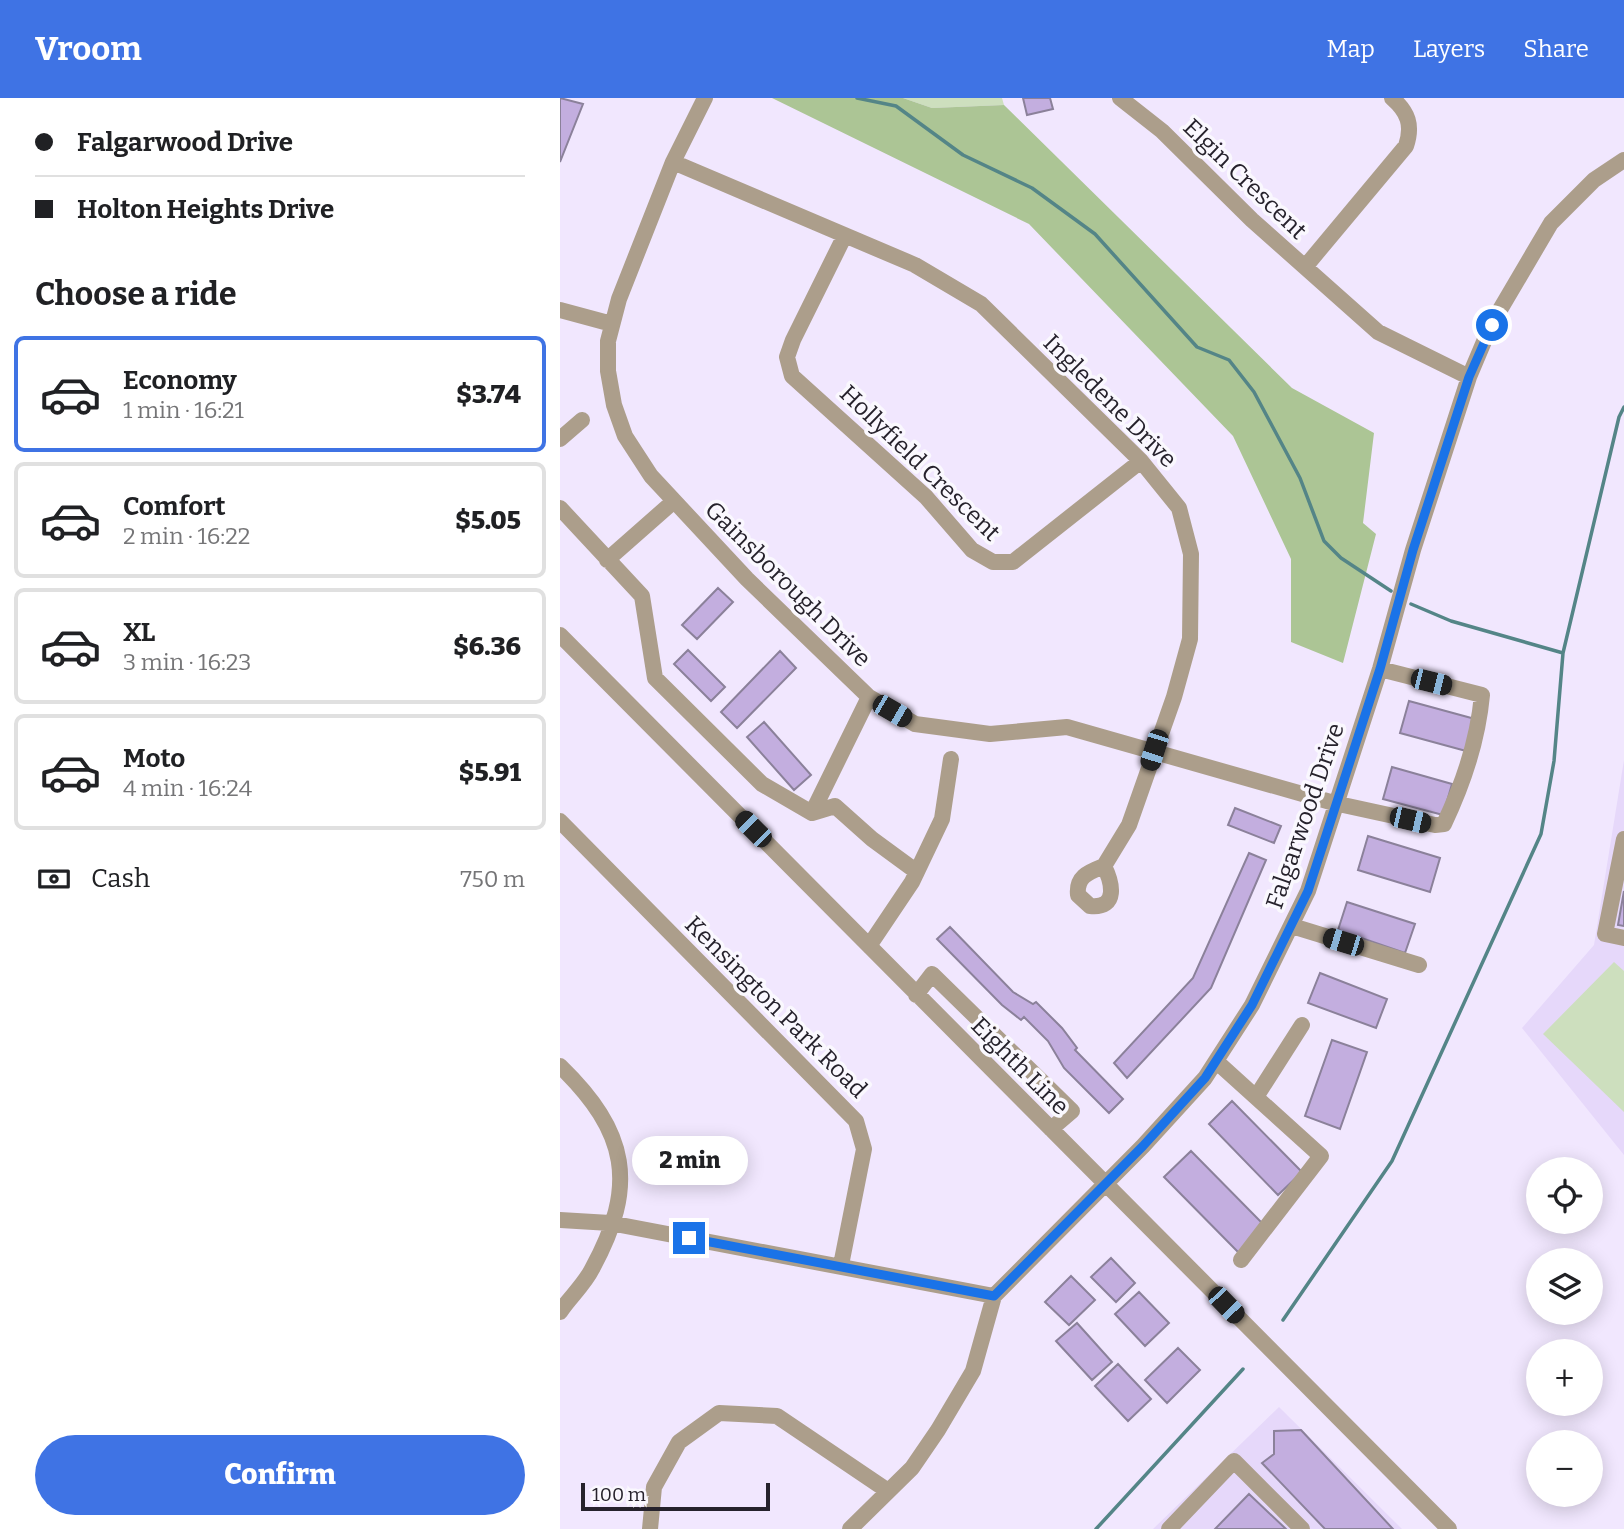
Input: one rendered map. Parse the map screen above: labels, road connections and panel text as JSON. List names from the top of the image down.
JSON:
{
  "streets": {
    "street": [
      "Elgin Crescent",
      "Ingledene Drive",
      "Hollyfield Crescent",
      "Gainsborough Drive",
      "Falgarwood Drive",
      "Kensington Park Road",
      "Eighth Line"
    ]
  },
  "crossings": [
    ["Elgin Crescent", "Falgarwood Drive"],
    ["Ingledene Drive", "Hollyfield Crescent"],
    ["Ingledene Drive", "Gainsborough Drive"],
    ["Gainsborough Drive", "Falgarwood Drive"],
    ["Falgarwood Drive", "Eighth Line"]
  ],
  "scale_bar": "100 m",
  "page": {
    "header": "Vroom",
    "nav": ["Map", "Layers", "Share"],
    "banner": ["Falgarwood Drive", "Holton Heights Drive"],
    "heading": "Choose a ride",
    "list": [
      {
        "name": "Economy",
        "note": "1 min · 16:21",
        "value": "$3.74"
      },
      {
        "name": "Comfort",
        "note": "2 min · 16:22",
        "value": "$5.05"
      },
      {
        "name": "XL",
        "note": "3 min · 16:23",
        "value": "$6.36"
      },
      {
        "name": "Moto",
        "note": "4 min · 16:24",
        "value": "$5.91"
      }
    ],
    "pay": ["Cash", "750 m"],
    "bubble": "2 min",
    "map_buttons": ["+", "−"],
    "buttons": "Confirm",
    "scale": "100 m"
  }
}
